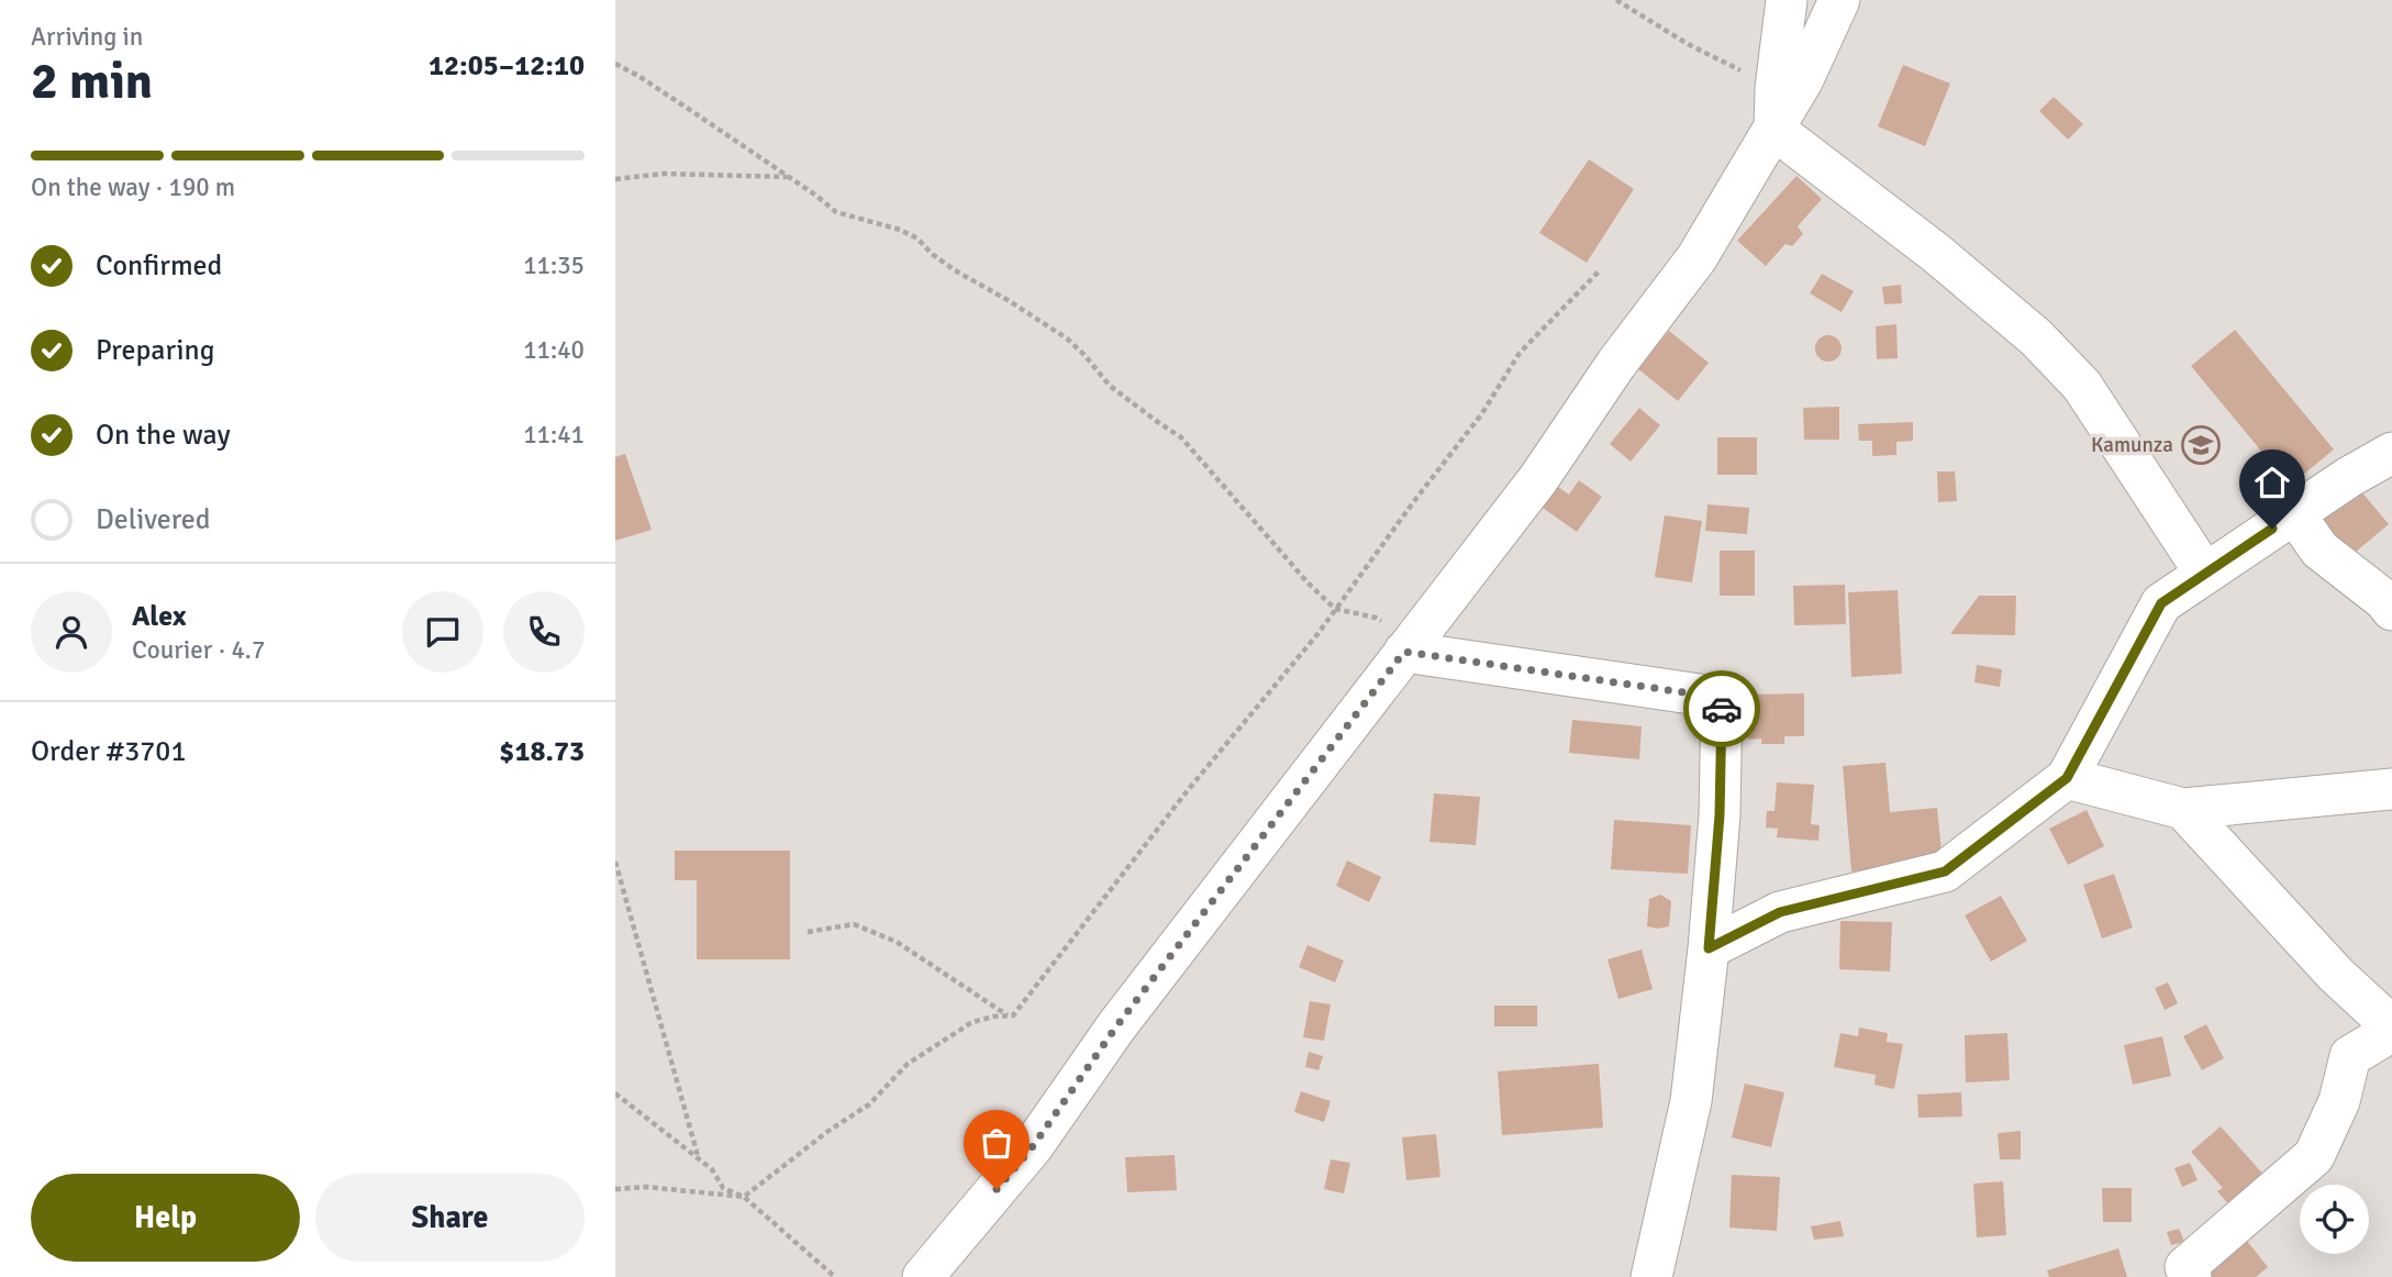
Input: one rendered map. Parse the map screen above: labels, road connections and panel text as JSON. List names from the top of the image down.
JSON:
{
  "places": {
    "school or university": ["Kamunza"]
  },
  "page": {
    "heading": ["2 min", "Arriving in", "12:05–12:10"],
    "panel": [
      "Alex",
      "Courier · 4.7",
      "Order #3701",
      "$18.73"
    ],
    "bar": "On the way · 190 m",
    "list": [
      ["Confirmed", "11:35"],
      ["Preparing", "11:40"],
      ["On the way", "11:41"],
      "Delivered"
    ],
    "buttons": ["Help", "Share"]
  }
}
